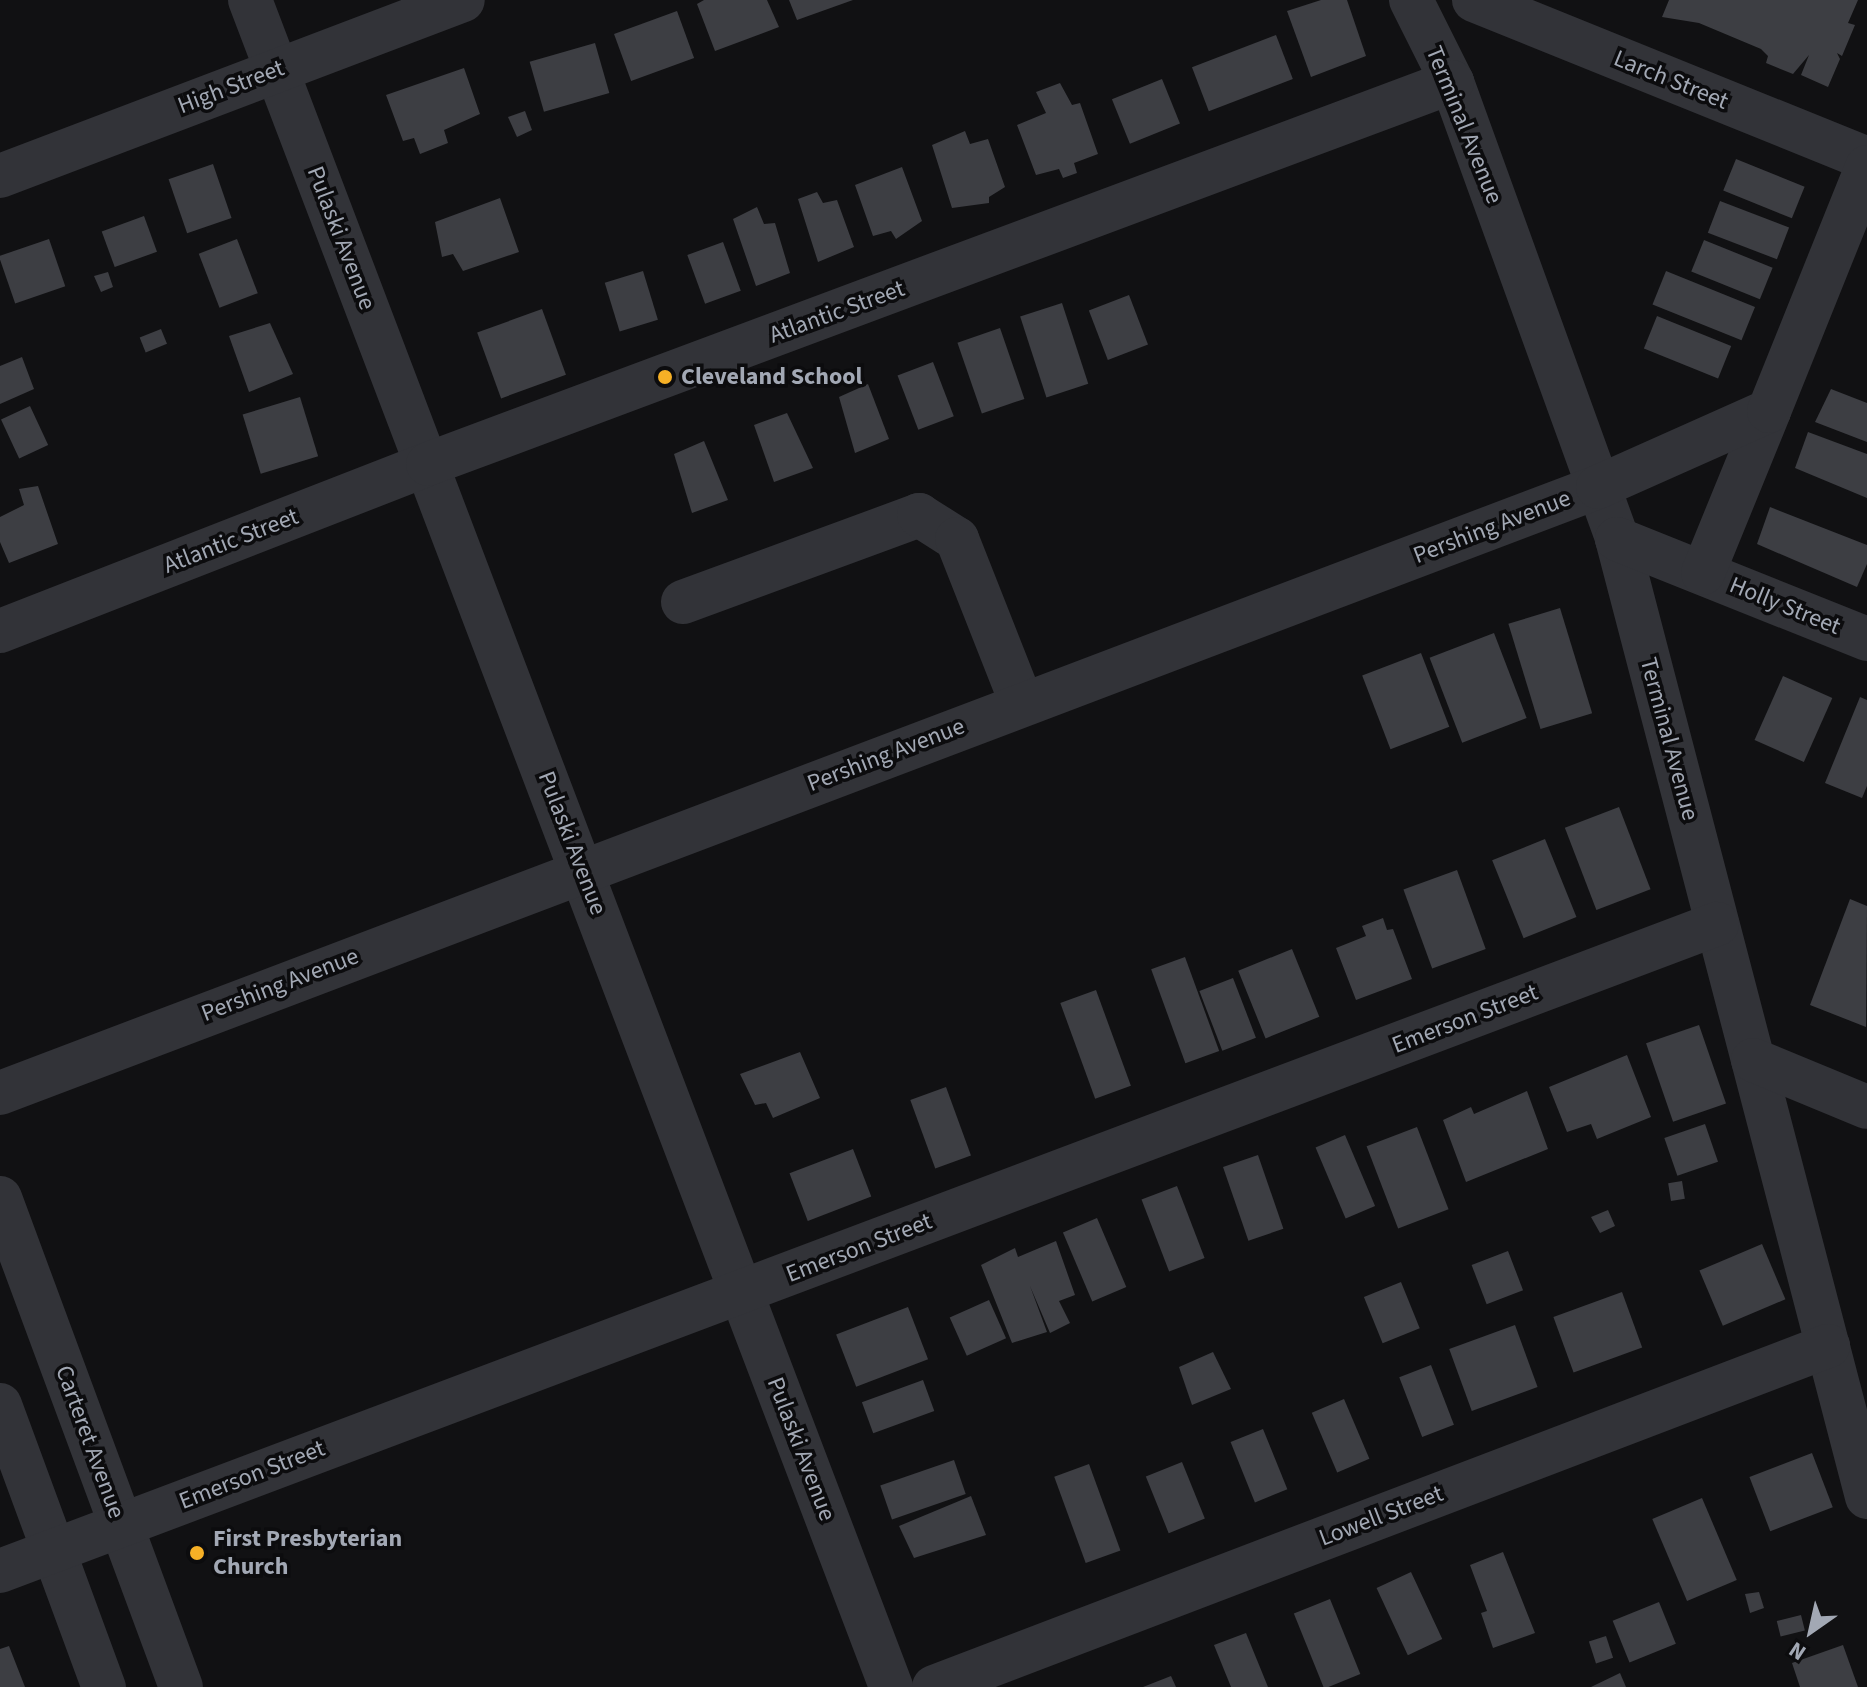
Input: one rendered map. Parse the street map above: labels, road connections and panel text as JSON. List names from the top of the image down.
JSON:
{
  "streets": {
    "street": [
      "Larch Street",
      "High Street",
      "Terminal Avenue",
      "Pulaski Avenue",
      "Atlantic Street",
      "Pershing Avenue",
      "Holly Street",
      "Emerson Street",
      "Carteret Avenue",
      "Lowell Street"
    ]
  },
  "crossings": [
    ["High Street", "Pulaski Avenue"],
    ["Terminal Avenue", "Atlantic Street"],
    ["Terminal Avenue", "Pershing Avenue"],
    ["Terminal Avenue", "Holly Street"],
    ["Terminal Avenue", "Emerson Street"],
    ["Terminal Avenue", "Lowell Street"],
    ["Pulaski Avenue", "Atlantic Street"],
    ["Pulaski Avenue", "Pershing Avenue"],
    ["Pulaski Avenue", "Emerson Street"],
    ["Emerson Street", "Carteret Avenue"]
  ],
  "places": ["Cleveland School", "First Presbyterian Church"],
  "north": "bottom left"
}
